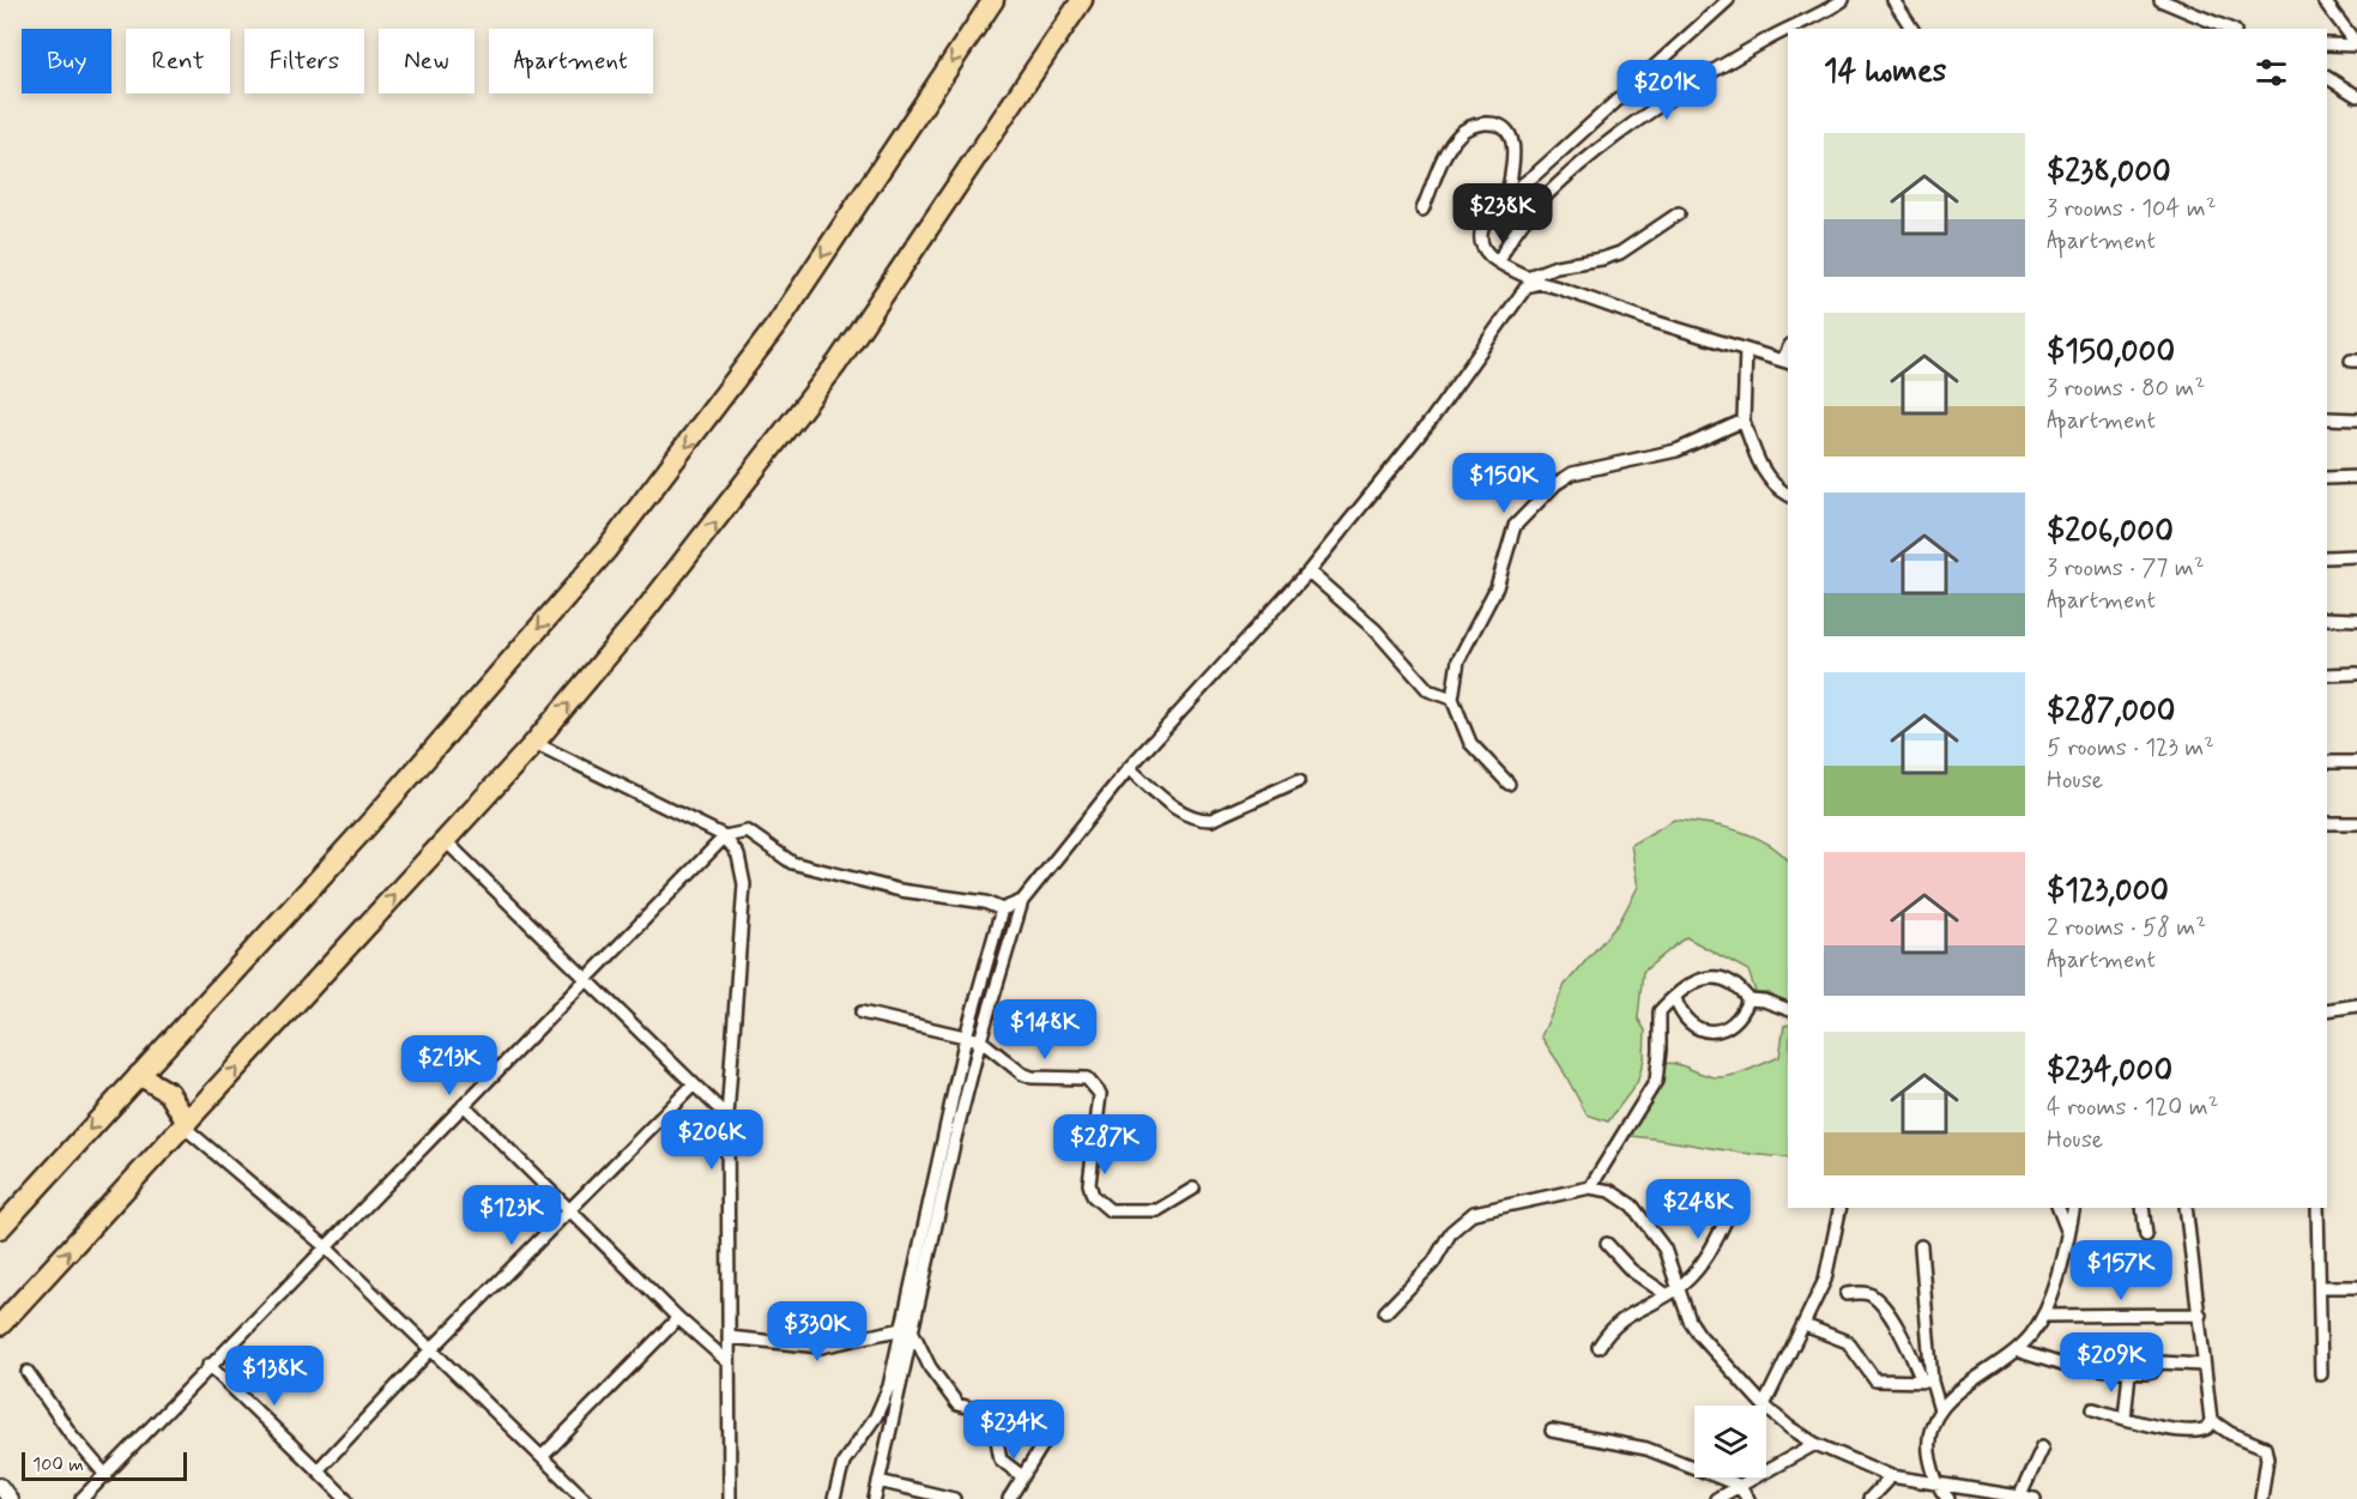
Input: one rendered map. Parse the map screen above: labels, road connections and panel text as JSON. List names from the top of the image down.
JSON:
{
  "scale_bar": "100 m",
  "page": {
    "chip": [
      "Buy",
      "Rent",
      "Filters",
      "New",
      "Apartment"
    ],
    "heading": "14 homes",
    "price": [
      "$201K",
      "$238K",
      "$150K",
      "$148K",
      "$213K",
      "$206K",
      "$287K",
      "$248K",
      "$123K",
      "$157K",
      "$330K",
      "$209K",
      "$138K",
      "$234K"
    ],
    "list": [
      {
        "name": "$238,000",
        "note": "3 rooms · 104 m² · Apartment"
      },
      {
        "name": "$150,000",
        "note": "3 rooms · 80 m² · Apartment"
      },
      {
        "name": "$206,000",
        "note": "3 rooms · 77 m² · Apartment"
      },
      {
        "name": "$287,000",
        "note": "5 rooms · 123 m² · House"
      },
      {
        "name": "$123,000",
        "note": "2 rooms · 58 m² · Apartment"
      },
      {
        "name": "$234,000",
        "note": "4 rooms · 120 m² · House"
      }
    ],
    "scale": "100 m"
  }
}
